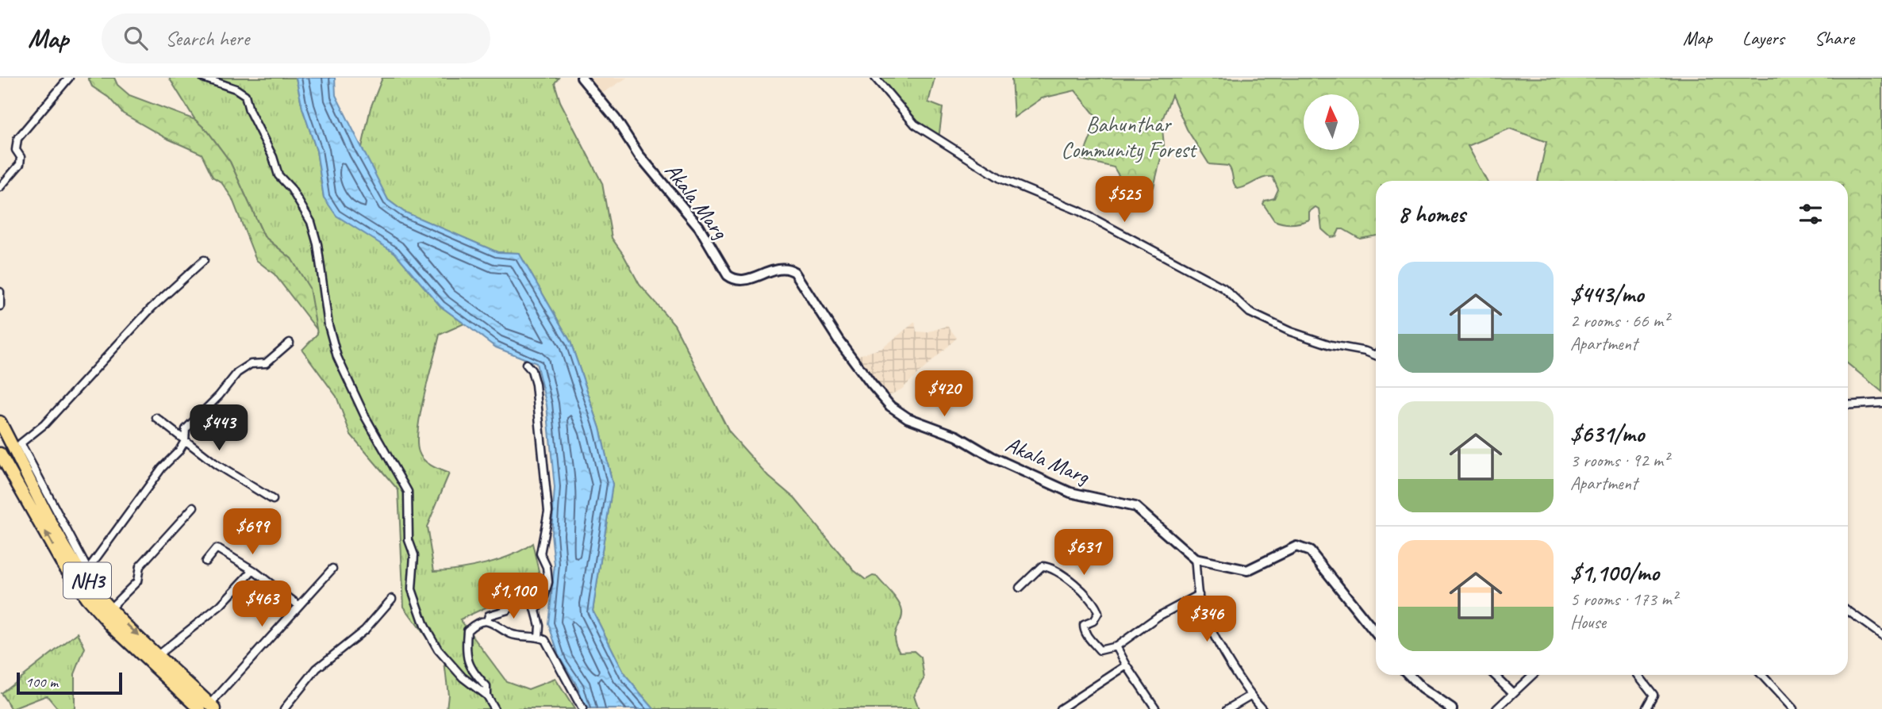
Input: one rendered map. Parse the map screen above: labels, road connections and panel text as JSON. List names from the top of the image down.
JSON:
{
  "streets": {
    "highway": ["NH3"],
    "main road": ["Akala Marg"]
  },
  "parks": ["Bahunthar Community Forest"],
  "scale_bar": "100 m",
  "north": "top",
  "page": {
    "header": "Map",
    "search": "Search here",
    "nav": ["Map", "Layers", "Share"],
    "price": [
      "$525",
      "$420",
      "$443",
      "$699",
      "$631",
      "$1,100",
      "$463",
      "$346"
    ],
    "heading": "8 homes",
    "list": [
      {
        "name": "$443/mo",
        "note": "2 rooms · 66 m² · Apartment"
      },
      {
        "name": "$631/mo",
        "note": "3 rooms · 92 m² · Apartment"
      },
      {
        "name": "$1,100/mo",
        "note": "5 rooms · 173 m² · House"
      }
    ],
    "scale": "100 m"
  }
}
